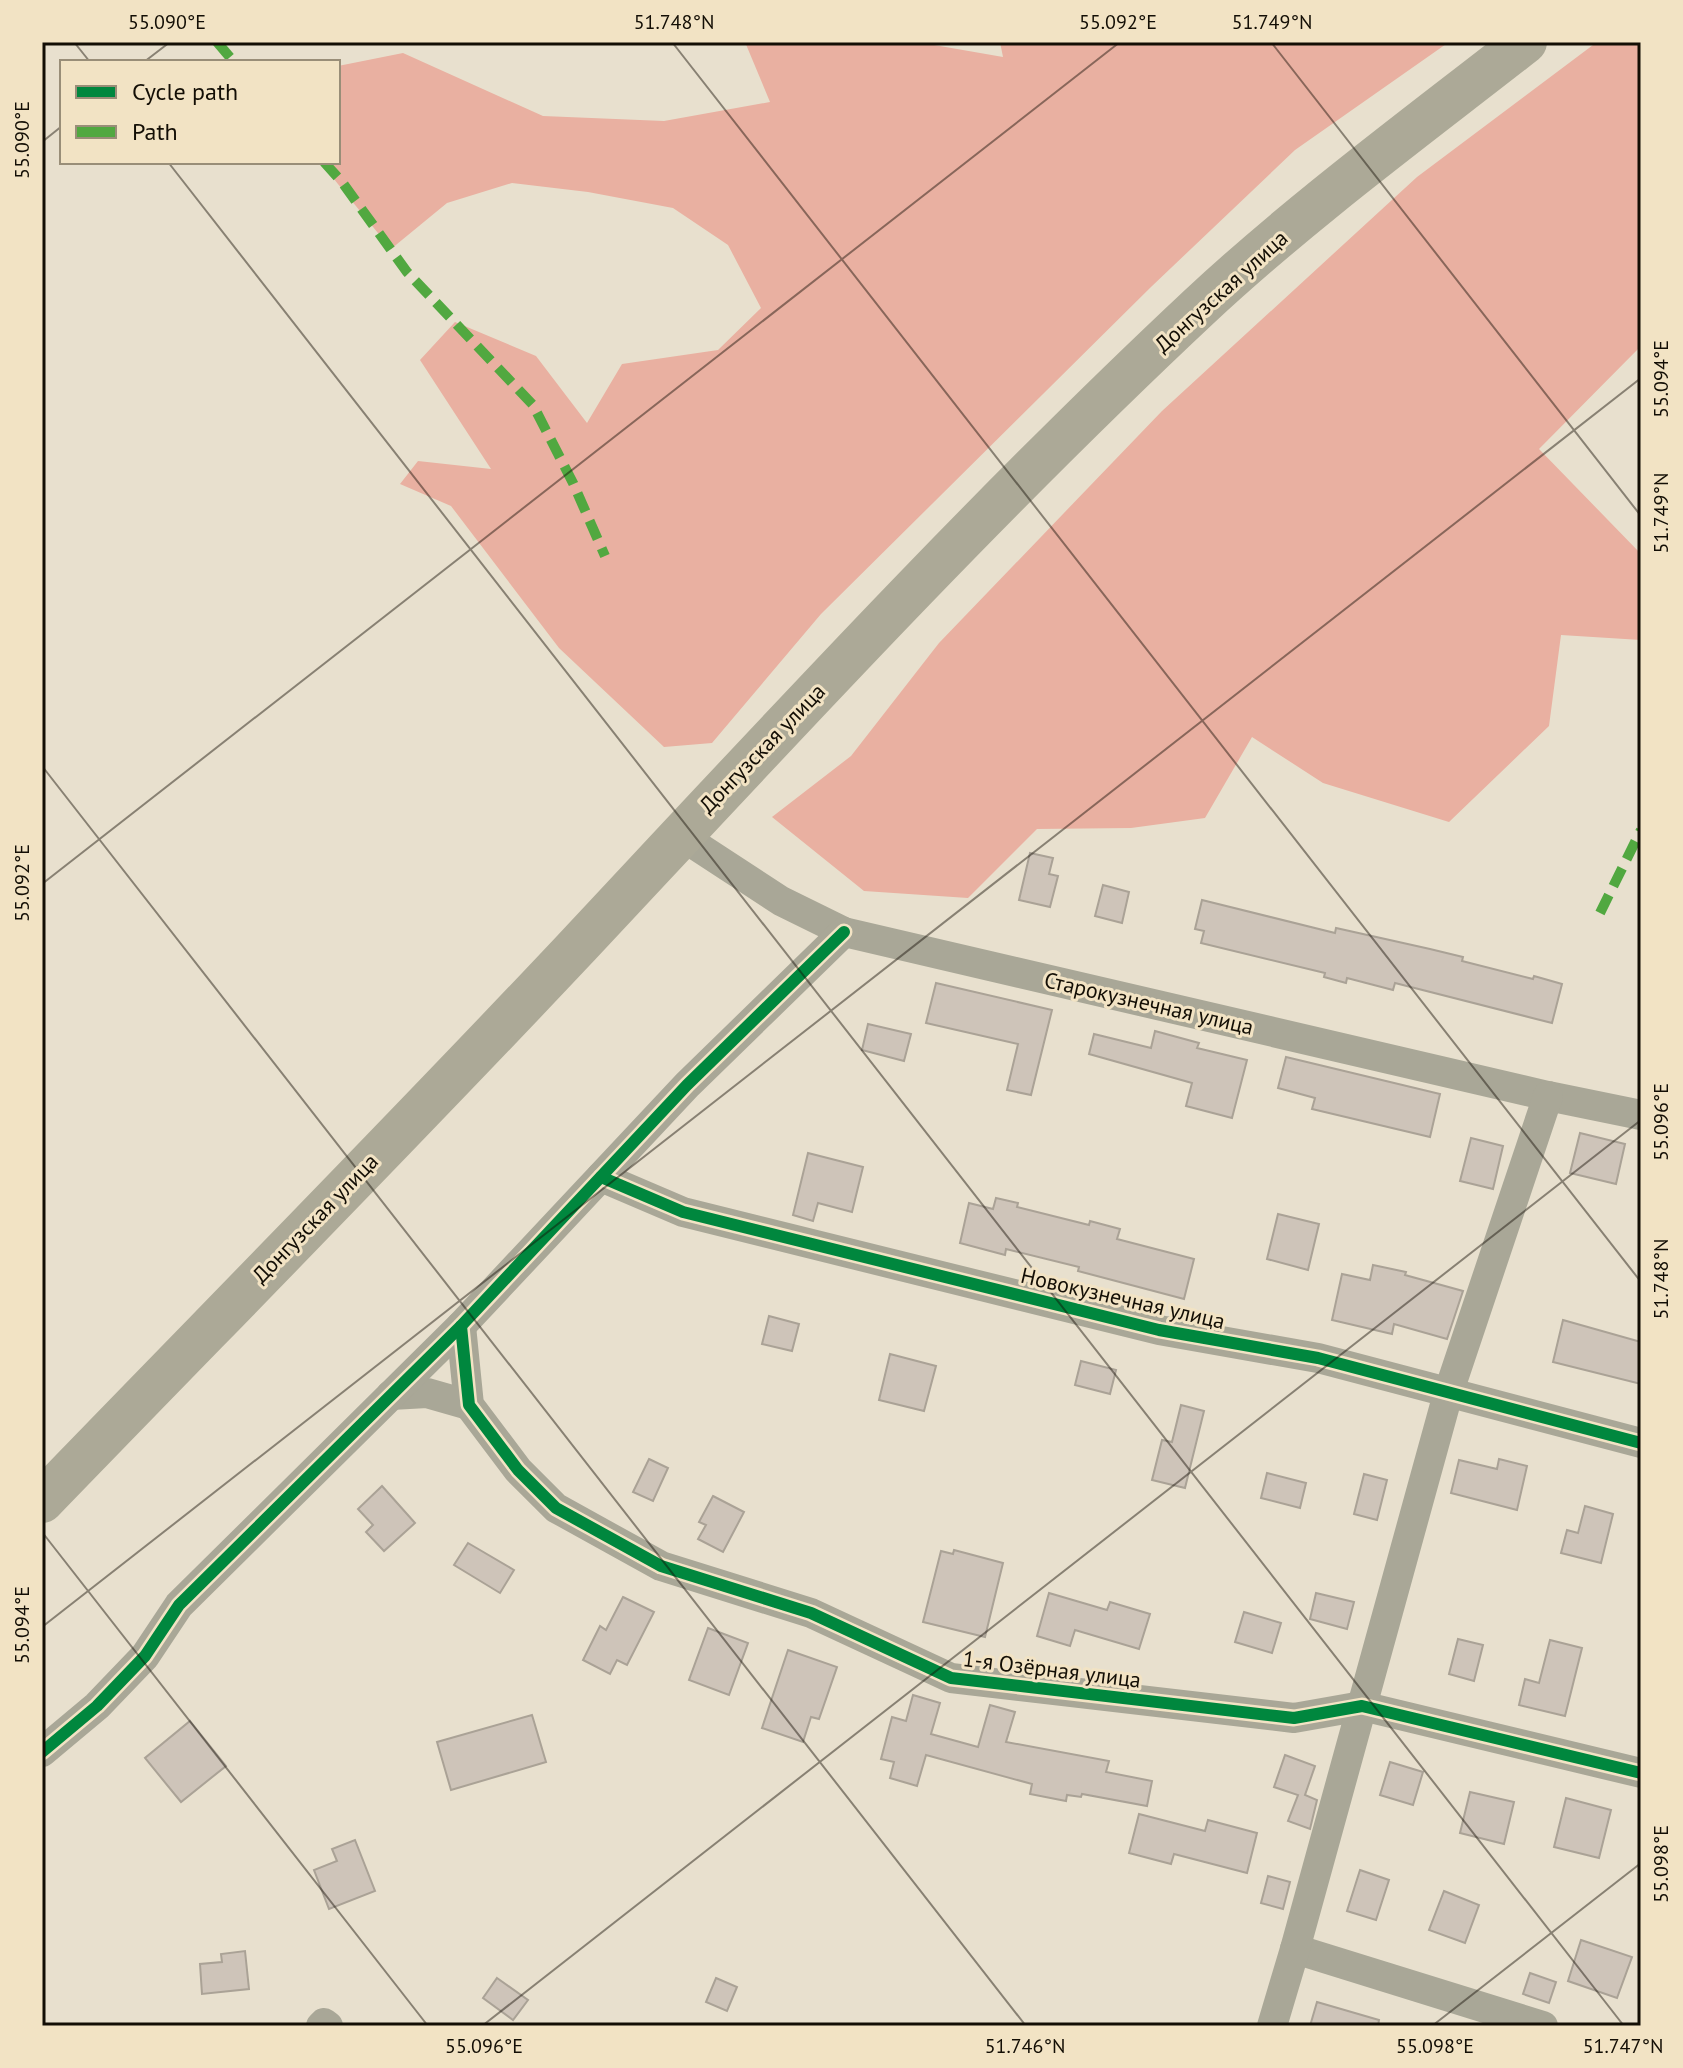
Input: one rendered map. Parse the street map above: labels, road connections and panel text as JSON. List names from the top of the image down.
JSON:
{
  "streets": {
    "main road": ["Донгузская улица"],
    "street": ["Старокузнечная улица", "Новокузнечная улица", "1-я Озёрная улица"]
  },
  "crossings": [
    ["Донгузская улица", "Старокузнечная улица"]
  ],
  "legend": ["Cycle path", "Path"],
  "coordinates": [
    "55.090°E",
    "51.748°N",
    "55.092°E",
    "51.749°N",
    "55.094°E",
    "55.096°E",
    "55.098°E",
    "51.746°N",
    "51.747°N"
  ]
}
